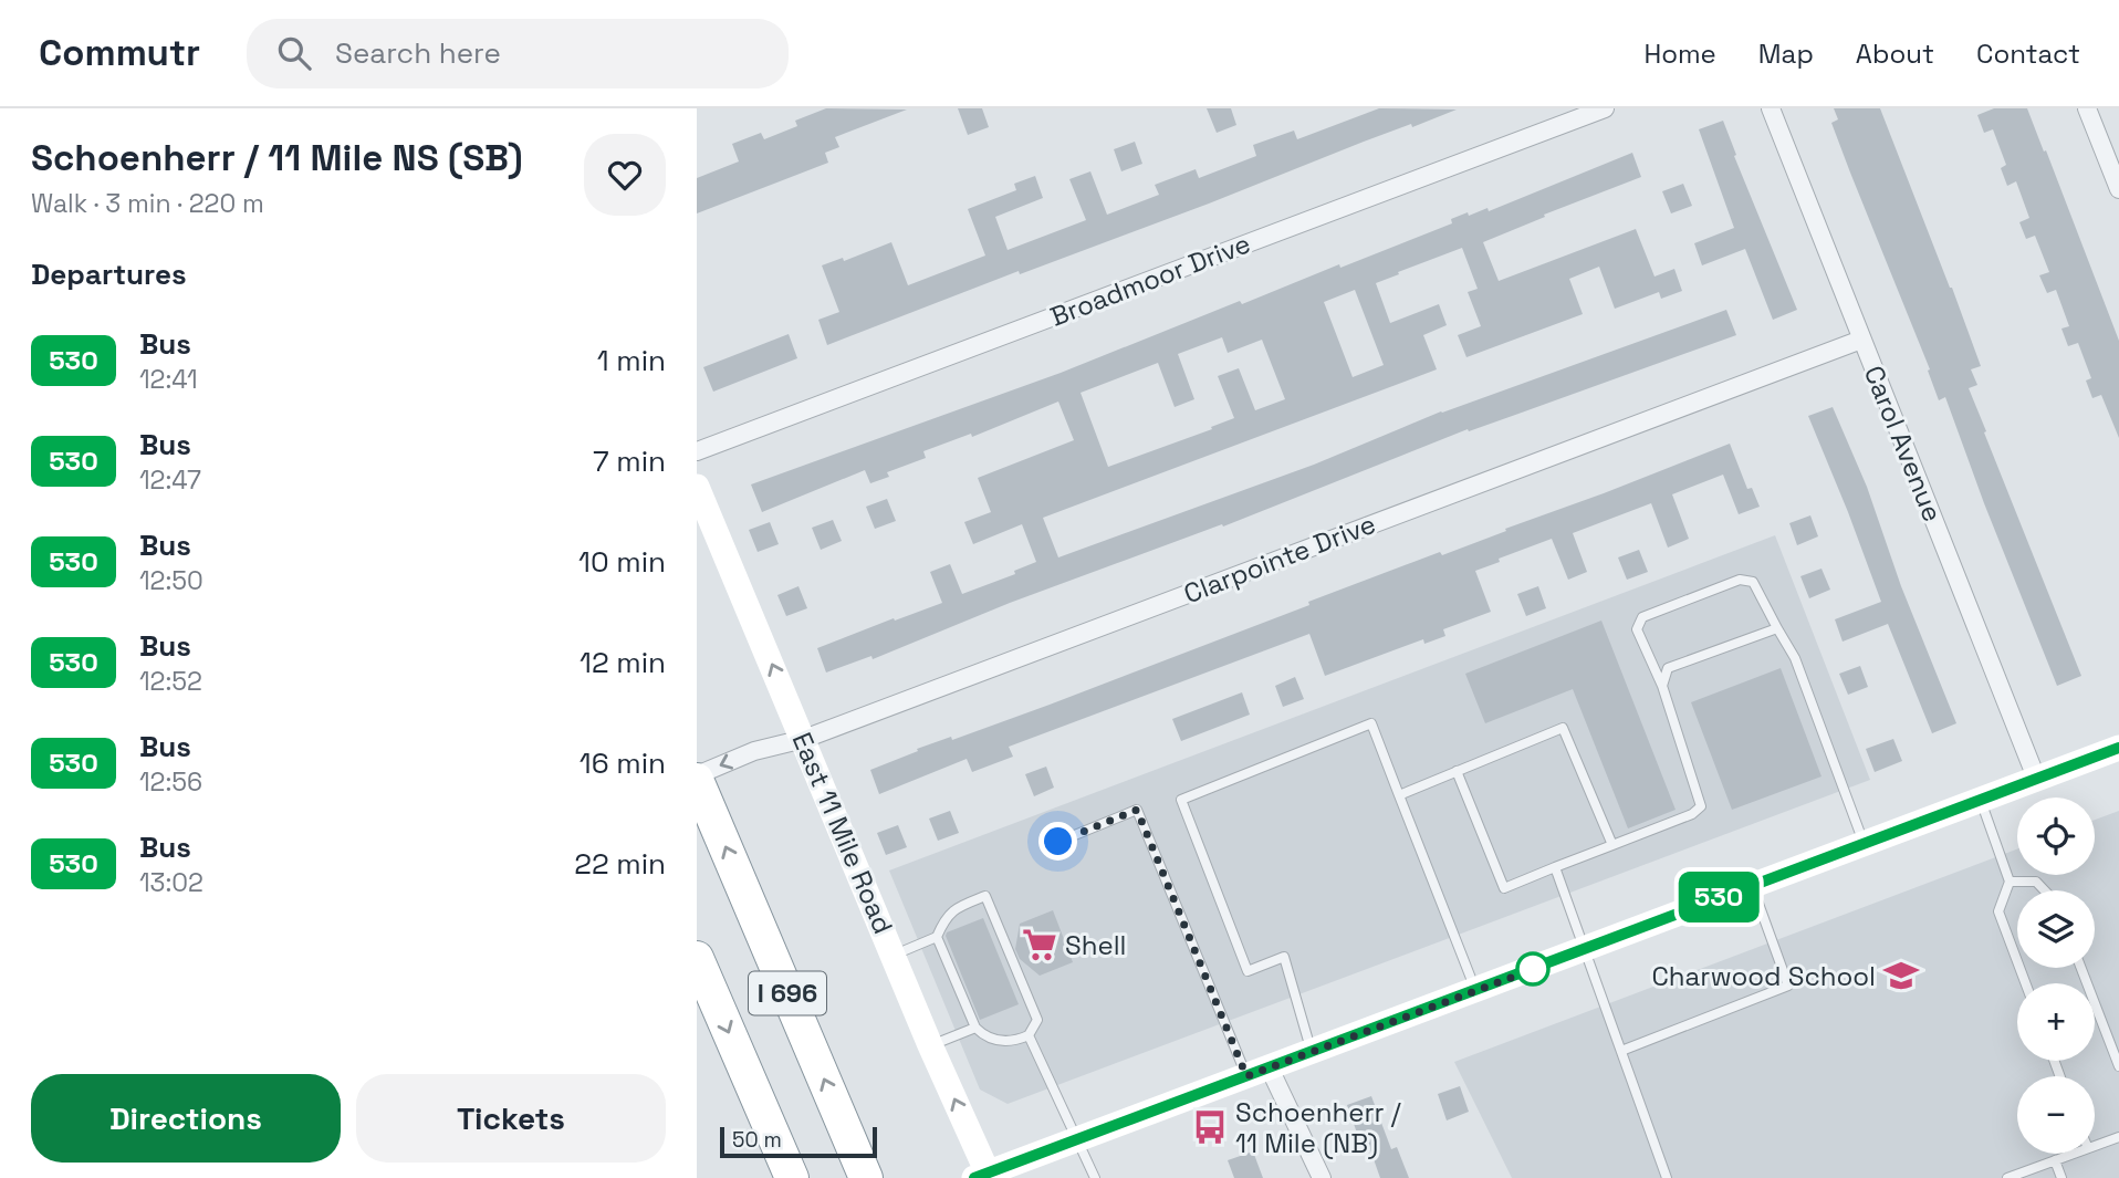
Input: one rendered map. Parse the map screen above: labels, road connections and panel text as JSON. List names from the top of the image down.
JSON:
{
  "streets": {
    "highway": ["I 696"],
    "main road": ["East 11 Mile Road"],
    "street": ["Broadmoor Drive", "Carol Avenue", "Clarpointe Drive"]
  },
  "crossings": [
    ["Carol Avenue", "Clarpointe Drive"],
    ["Clarpointe Drive", "East 11 Mile Road"],
    ["Clarpointe Drive", "I 696"]
  ],
  "one_way": ["East 11 Mile Road"],
  "places": {
    "supermarket": ["Shell"],
    "school or university": ["Charwood School"],
    "bus stop": ["Schoenherr / 11 Mile (NB)"]
  },
  "lines": ["bus line 530"],
  "scale_bar": "50 m",
  "page": {
    "header": "Commutr",
    "search": "Search here",
    "nav": [
      "Home",
      "Map",
      "About",
      "Contact"
    ],
    "heading": [
      ["Schoenherr / 11 Mile NS (SB)", "Walk · 3 min · 220 m"],
      "Departures"
    ],
    "on_map": "530",
    "list": [
      {
        "mark": "530",
        "name": "Bus",
        "note": "12:41",
        "value": "1 min"
      },
      {
        "mark": "530",
        "name": "Bus",
        "note": "12:47",
        "value": "7 min"
      },
      {
        "mark": "530",
        "name": "Bus",
        "note": "12:50",
        "value": "10 min"
      },
      {
        "mark": "530",
        "name": "Bus",
        "note": "12:52",
        "value": "12 min"
      },
      {
        "mark": "530",
        "name": "Bus",
        "note": "12:56",
        "value": "16 min"
      },
      {
        "mark": "530",
        "name": "Bus",
        "note": "13:02",
        "value": "22 min"
      }
    ],
    "map_buttons": ["+", "−"],
    "buttons": ["Directions", "Tickets"],
    "scale": "50 m"
  }
}
